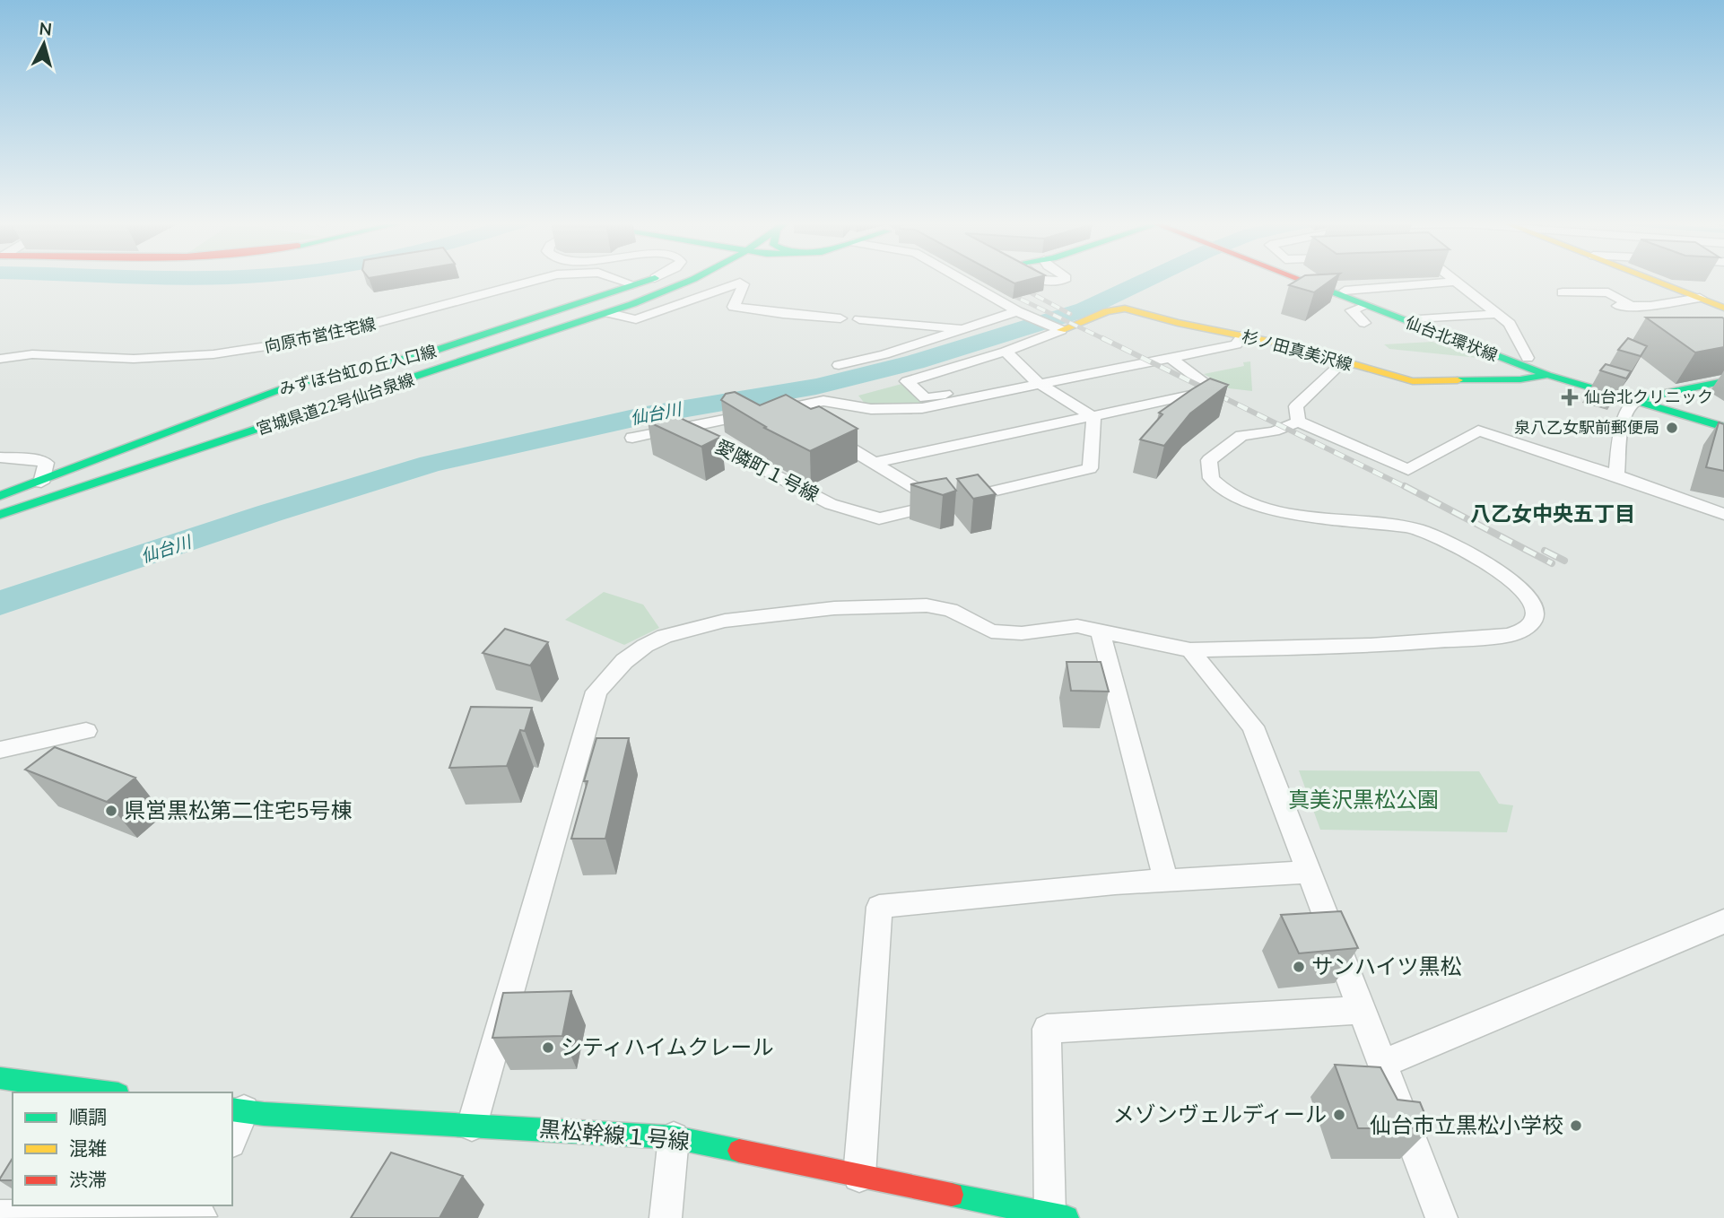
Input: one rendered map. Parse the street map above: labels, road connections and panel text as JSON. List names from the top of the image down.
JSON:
{
  "streets": {
    "street": [
      "向原市営住宅線",
      "仙台北環状線",
      "杉ノ田真美沢線",
      "みずほ台虹の丘入口線",
      "宮城県道22号仙台泉線",
      "愛隣町１号線",
      "黒松幹線１号線"
    ]
  },
  "crossings": [
    ["向原市営住宅線", "みずほ台虹の丘入口線"],
    ["仙台北環状線", "杉ノ田真美沢線"]
  ],
  "districts": ["八乙女中央五丁目"],
  "water": ["仙台川"],
  "parks": ["真美沢黒松公園"],
  "places": {
    "health": ["仙台北クリニック"],
    "other": [
      "泉八乙女駅前郵便局",
      "県営黒松第二住宅5号棟",
      "サンハイツ黒松",
      "シティハイムクレール",
      "メゾンヴェルディール",
      "仙台市立黒松小学校"
    ]
  },
  "legend": ["順調", "混雑", "渋滞"],
  "north": "top"
}
